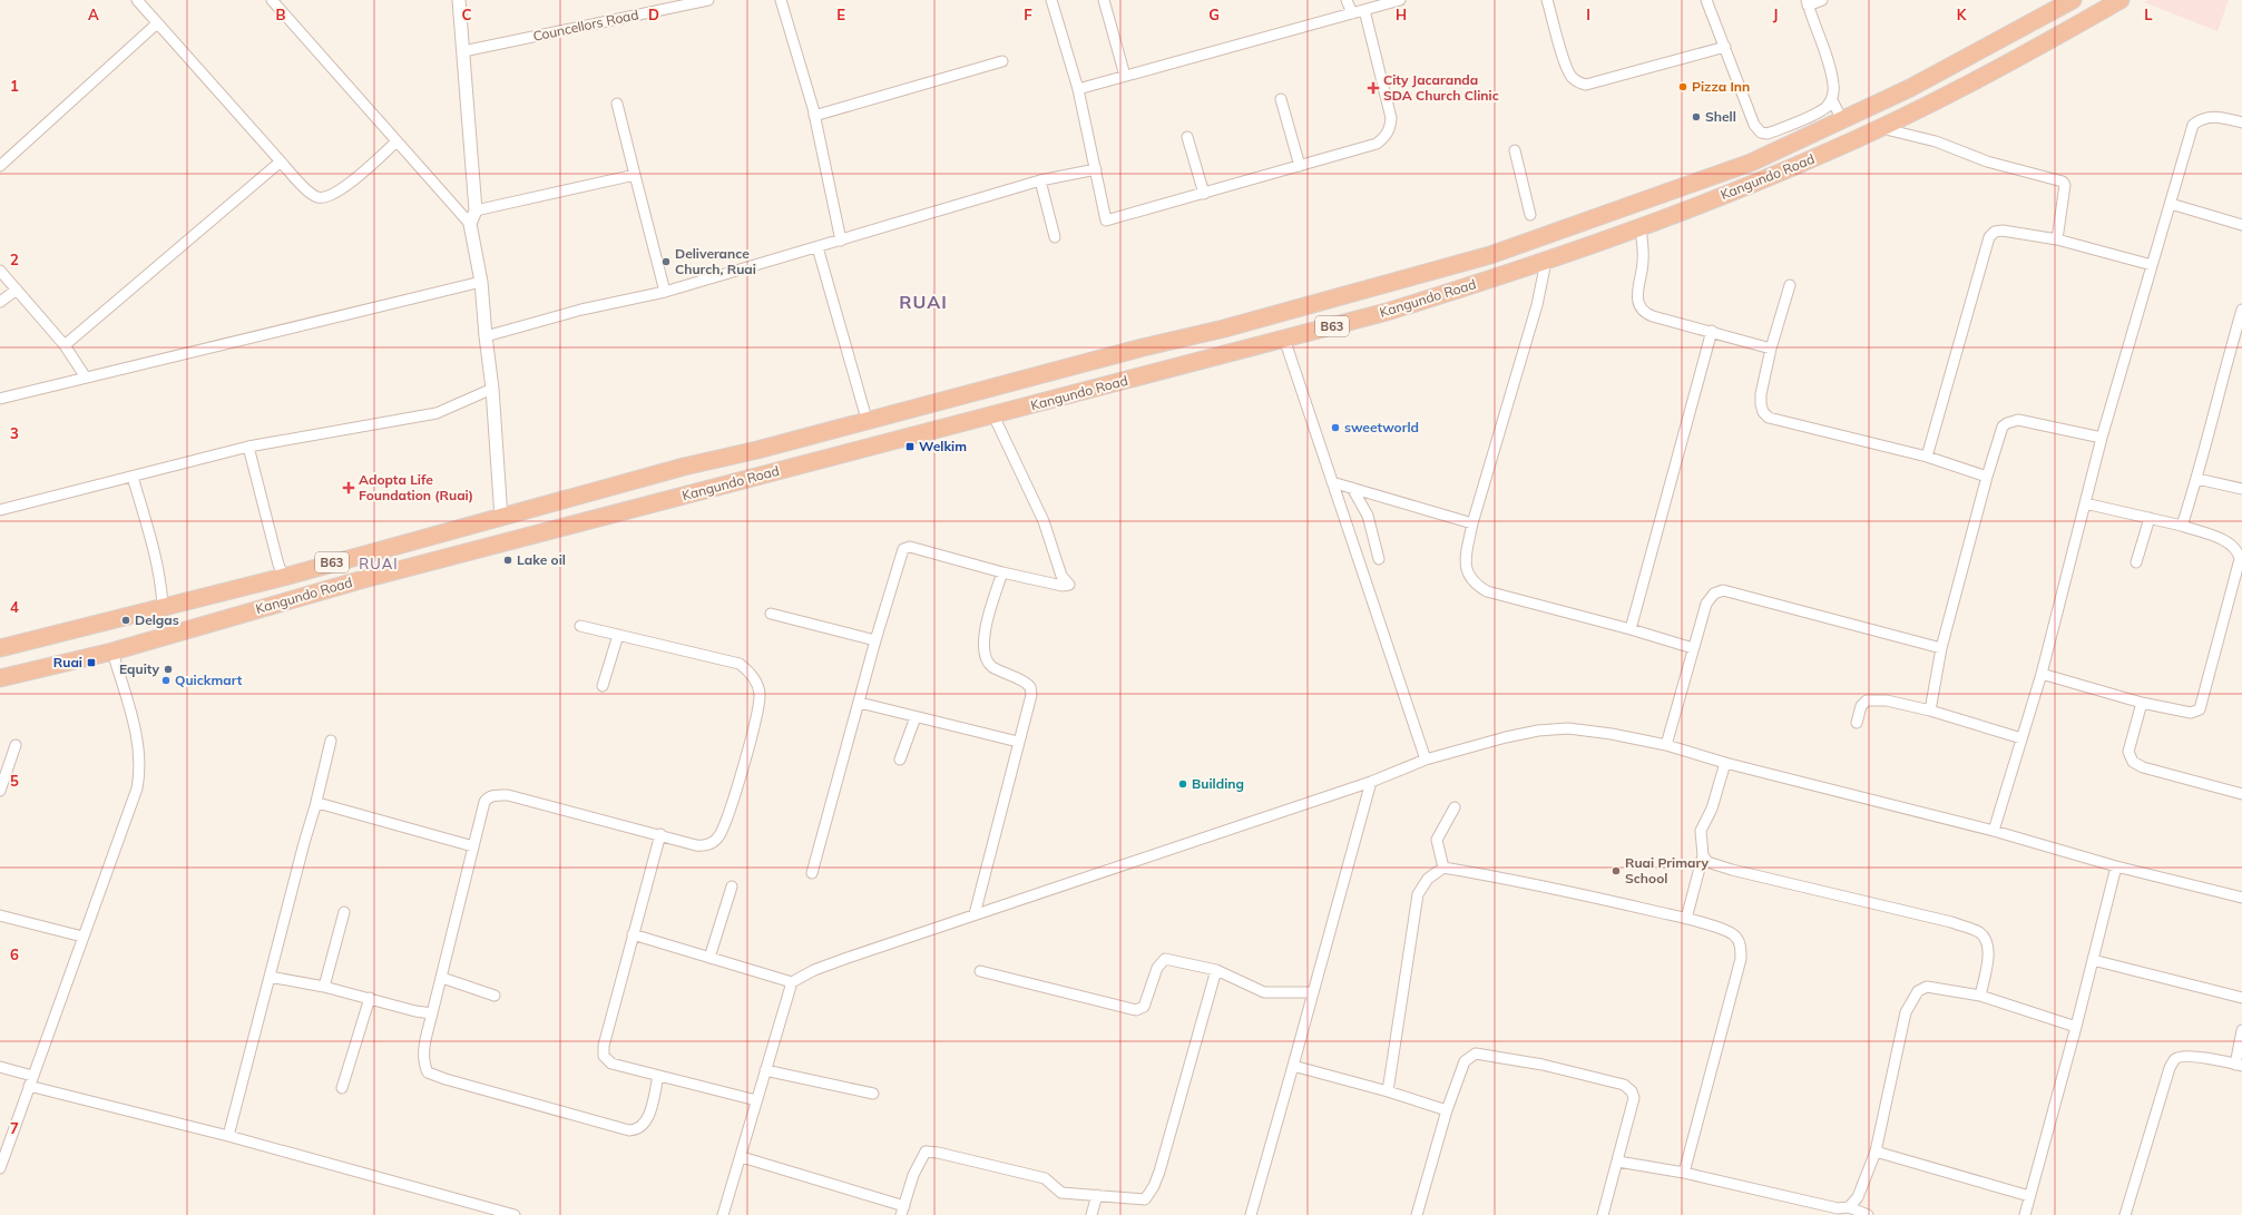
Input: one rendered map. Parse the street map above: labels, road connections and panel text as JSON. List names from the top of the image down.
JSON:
{
  "streets": {
    "highway": ["Kangundo Road", "B63"],
    "street": ["Councellors Road"]
  },
  "districts": ["RUAI", "RUAI"],
  "places": {
    "other": [
      "Pizza Inn",
      "Shell",
      "Deliverance Church, Ruai",
      "sweetworld",
      "Lake oil",
      "Delgas",
      "Equity",
      "Quickmart",
      "Building",
      "Ruai Primary School"
    ],
    "health": ["City Jacaranda SDA Church Clinic", "Adopta Life Foundation (Ruai)"],
    "transit": ["Welkim", "Ruai"]
  },
  "grid": {
    "columns": [
      "A",
      "B",
      "C",
      "D",
      "E",
      "F",
      "G",
      "H",
      "I",
      "J",
      "K",
      "L"
    ],
    "rows": [
      "1",
      "2",
      "3",
      "4",
      "5",
      "6",
      "7"
    ]
  }
}
